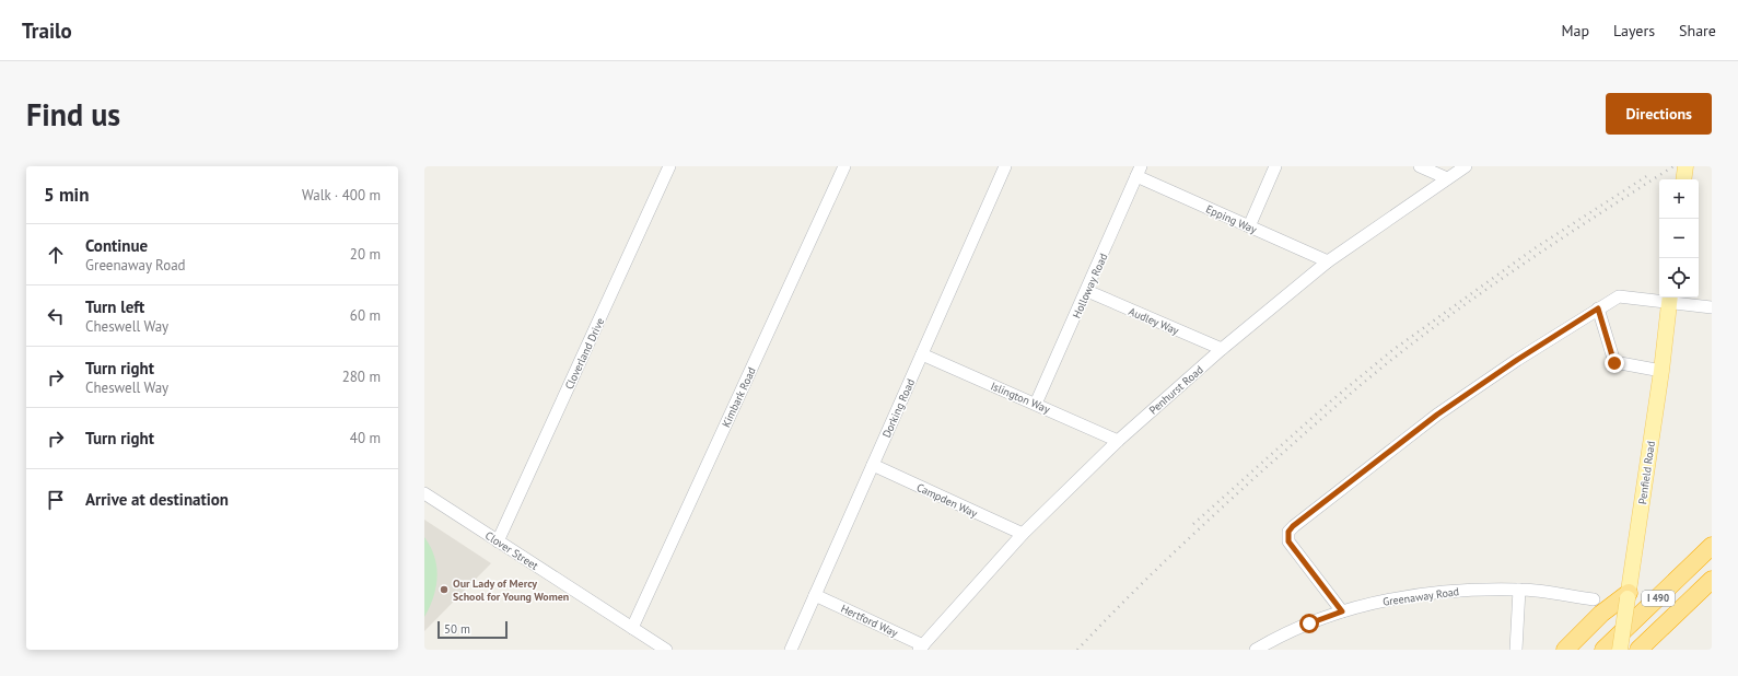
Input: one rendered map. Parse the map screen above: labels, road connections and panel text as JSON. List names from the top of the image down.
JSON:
{
  "streets": {
    "highway": ["I 490"],
    "main road": ["Penfield Road"],
    "street": [
      "Epping Way",
      "Holloway Road",
      "Audley Way",
      "Cloverland Drive",
      "Penhurst Road",
      "Kimbark Road",
      "Islington Way",
      "Dorking Road",
      "Campden Way",
      "Clover Street",
      "Greenaway Road",
      "Hertford Way"
    ]
  },
  "crossings": [
    ["Epping Way", "Holloway Road"],
    ["Epping Way", "Penhurst Road"],
    ["Holloway Road", "Audley Way"],
    ["Holloway Road", "Islington Way"],
    ["Audley Way", "Penhurst Road"],
    ["Cloverland Drive", "Clover Street"],
    ["Penhurst Road", "Islington Way"],
    ["Penhurst Road", "Campden Way"],
    ["Penhurst Road", "Hertford Way"],
    ["Kimbark Road", "Clover Street"],
    ["Islington Way", "Dorking Road"],
    ["Dorking Road", "Campden Way"],
    ["Dorking Road", "Hertford Way"]
  ],
  "places": ["Our Lady of Mercy School for Young Women"],
  "scale_bar": "50 m",
  "page": {
    "header": "Trailo",
    "nav": ["Map", "Layers", "Share"],
    "buttons": "Directions",
    "title": "Find us",
    "heading": ["5 min", "Walk · 400 m"],
    "map_buttons": ["+", "−"],
    "list": [
      ["Continue", "Greenaway Road", "20 m"],
      ["Turn left", "Cheswell Way", "60 m"],
      ["Turn right", "Cheswell Way", "280 m"],
      ["Turn right", "40 m"],
      "Arrive at destination"
    ],
    "scale": "50 m"
  }
}
